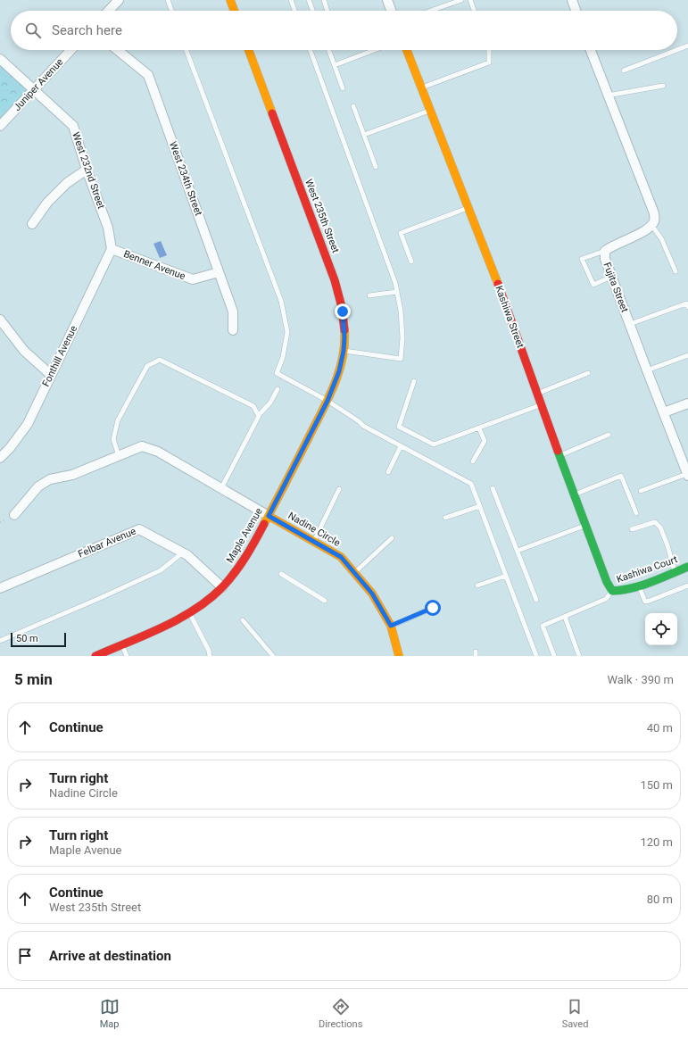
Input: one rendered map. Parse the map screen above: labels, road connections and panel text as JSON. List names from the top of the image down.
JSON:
{
  "streets": {
    "street": [
      "Juniper Avenue",
      "West 232nd Street",
      "West 234th Street",
      "West 235th Street",
      "Benner Avenue",
      "Fujita Street",
      "Kashiwa Street",
      "Fonthill Avenue",
      "Nadine Circle",
      "Maple Avenue",
      "Felbar Avenue",
      "Kashiwa Court"
    ]
  },
  "crossings": [
    ["Juniper Avenue", "West 232nd Street"],
    ["West 232nd Street", "Benner Avenue"],
    ["West 232nd Street", "Fonthill Avenue"],
    ["West 234th Street", "Benner Avenue"],
    ["West 235th Street", "Maple Avenue"],
    ["Benner Avenue", "Fonthill Avenue"],
    ["Kashiwa Street", "Kashiwa Court"],
    ["Nadine Circle", "Maple Avenue"],
    ["Maple Avenue", "Felbar Avenue"]
  ],
  "scale_bar": "50 m",
  "page": {
    "search": "Search here",
    "scale": "50 m",
    "heading": ["5 min", "Walk · 390 m"],
    "list": [
      ["Continue", "40 m"],
      ["Turn right", "Nadine Circle", "150 m"],
      ["Turn right", "Maple Avenue", "120 m"],
      ["Continue", "West 235th Street", "80 m"],
      "Arrive at destination"
    ],
    "nav": ["Map", "Directions", "Saved"]
  }
}
